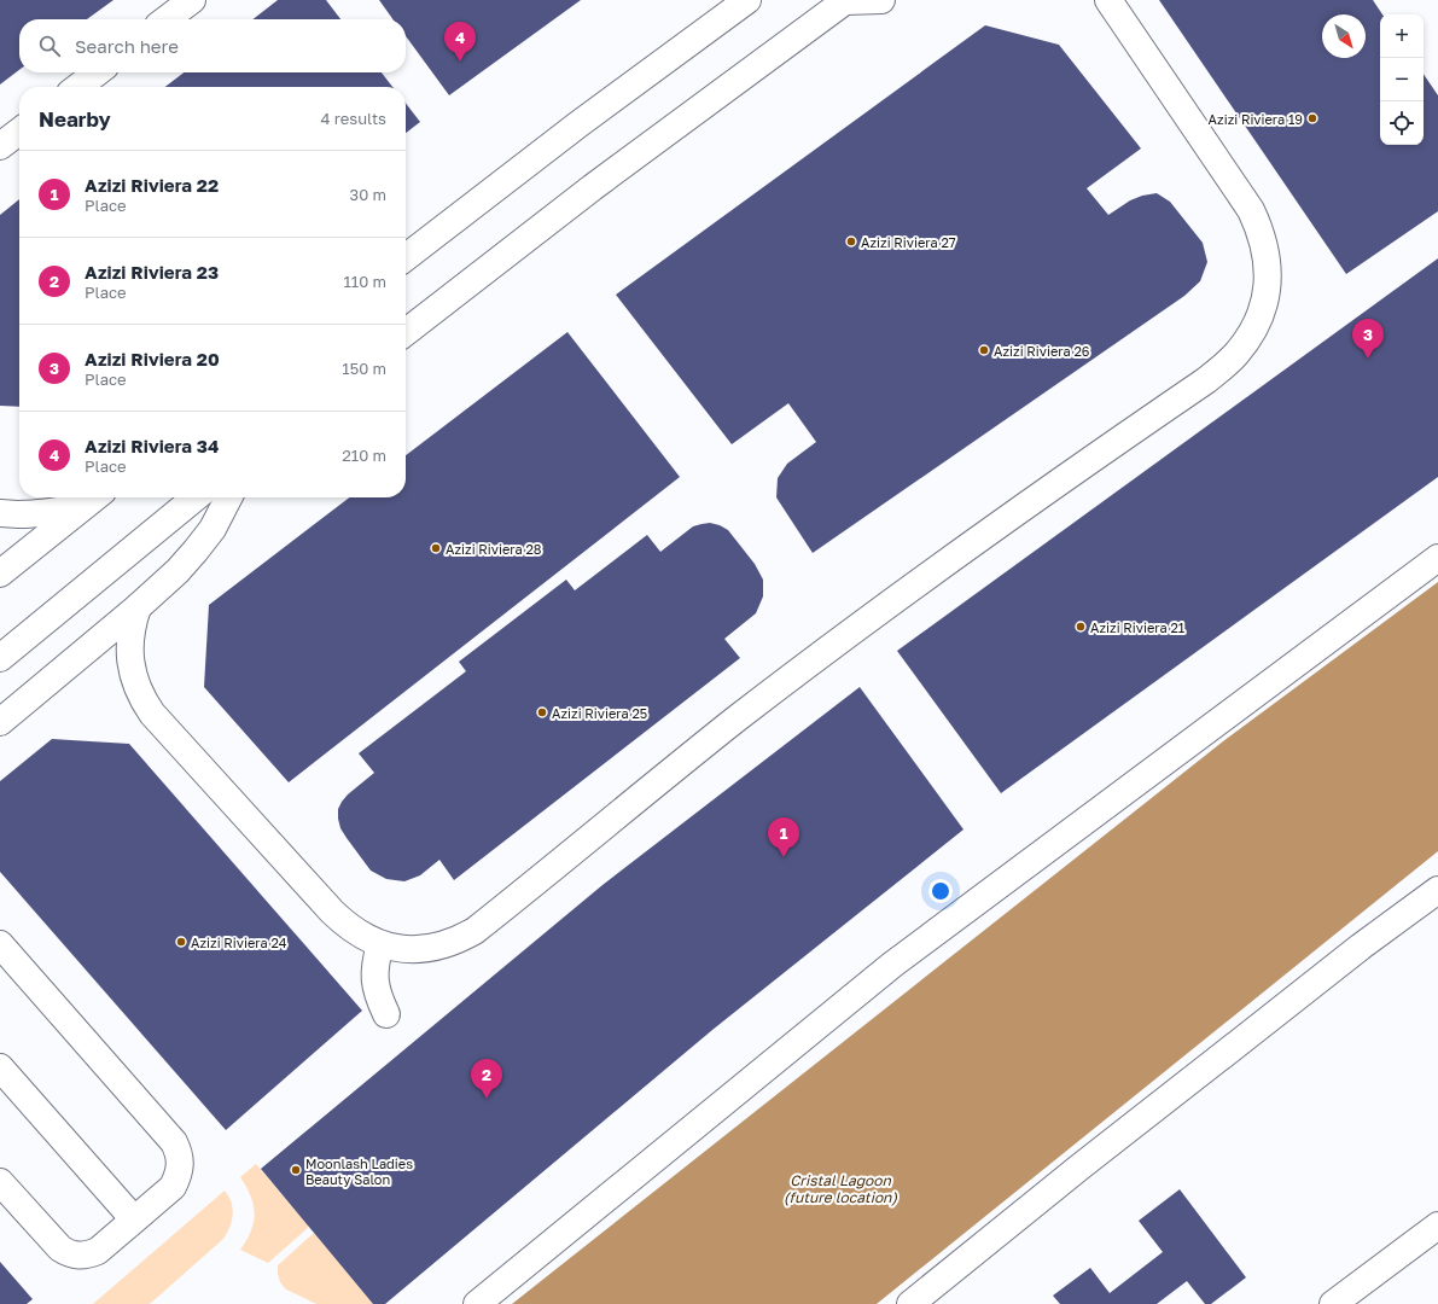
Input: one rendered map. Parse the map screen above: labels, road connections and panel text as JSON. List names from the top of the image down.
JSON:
{
  "water": ["Cristal Lagoon (future location)"],
  "places": [
    "Azizi Riviera 19",
    "Azizi Riviera 27",
    "Azizi Riviera 26",
    "Azizi Riviera 28",
    "Azizi Riviera 21",
    "Azizi Riviera 25",
    "Azizi Riviera 24",
    "Moonlash Ladies Beauty Salon"
  ],
  "north": "bottom right",
  "page": {
    "map_buttons": ["+", "−"],
    "search": "Search here",
    "pins": [
      "4",
      "3",
      "1",
      "2"
    ],
    "heading": ["Nearby", "4 results"],
    "list": [
      {
        "mark": "1",
        "name": "Azizi Riviera 22",
        "note": "Place",
        "value": "30 m"
      },
      {
        "mark": "2",
        "name": "Azizi Riviera 23",
        "note": "Place",
        "value": "110 m"
      },
      {
        "mark": "3",
        "name": "Azizi Riviera 20",
        "note": "Place",
        "value": "150 m"
      },
      {
        "mark": "4",
        "name": "Azizi Riviera 34",
        "note": "Place",
        "value": "210 m"
      }
    ]
  }
}
